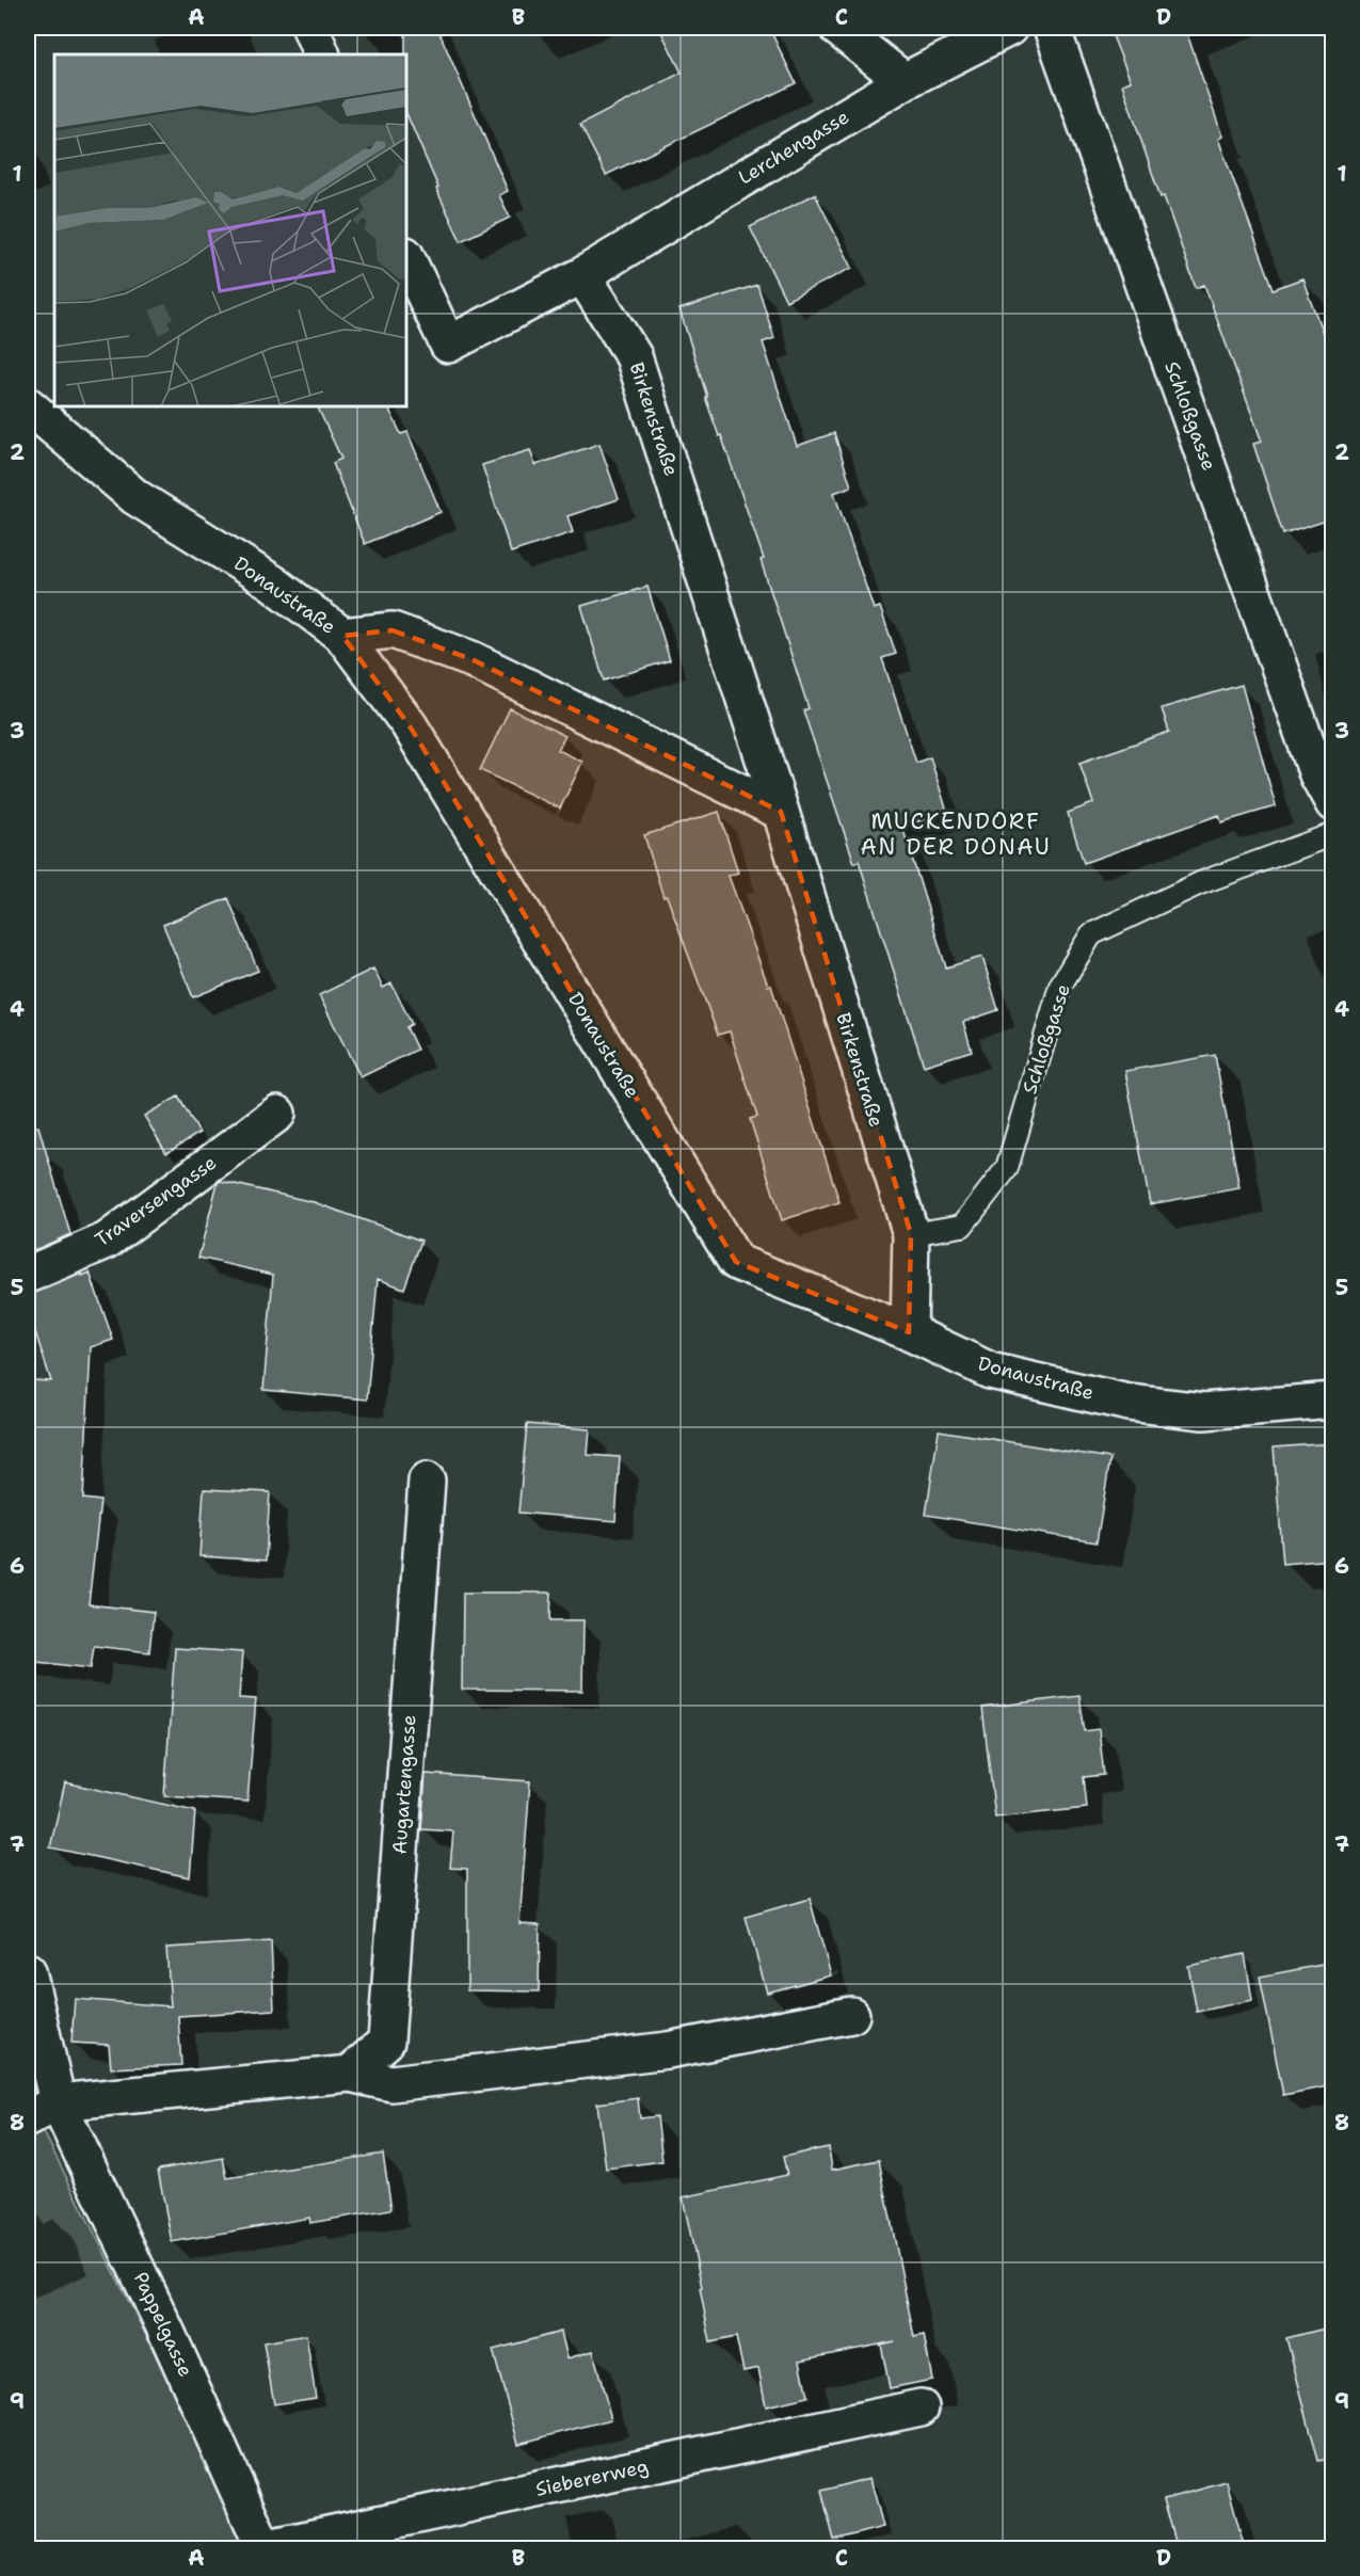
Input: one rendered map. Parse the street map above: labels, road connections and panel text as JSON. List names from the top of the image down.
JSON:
{
  "streets": {
    "street": [
      "Lerchengasse",
      "Schloßgasse",
      "Birkenstraße",
      "Donaustraße",
      "Traversengasse",
      "Augartengasse",
      "Pappelgasse",
      "Siebererweg"
    ]
  },
  "crossings": [
    ["Lerchengasse", "Birkenstraße"],
    ["Schloßgasse", "Birkenstraße"],
    ["Birkenstraße", "Donaustraße"],
    ["Pappelgasse", "Siebererweg"]
  ],
  "districts": ["MUCKENDORF AN DER DONAU"],
  "grid": {
    "columns": [
      "A",
      "B",
      "C",
      "D"
    ],
    "rows": [
      "1",
      "2",
      "3",
      "4",
      "5",
      "6",
      "7",
      "8",
      "9"
    ]
  }
}
